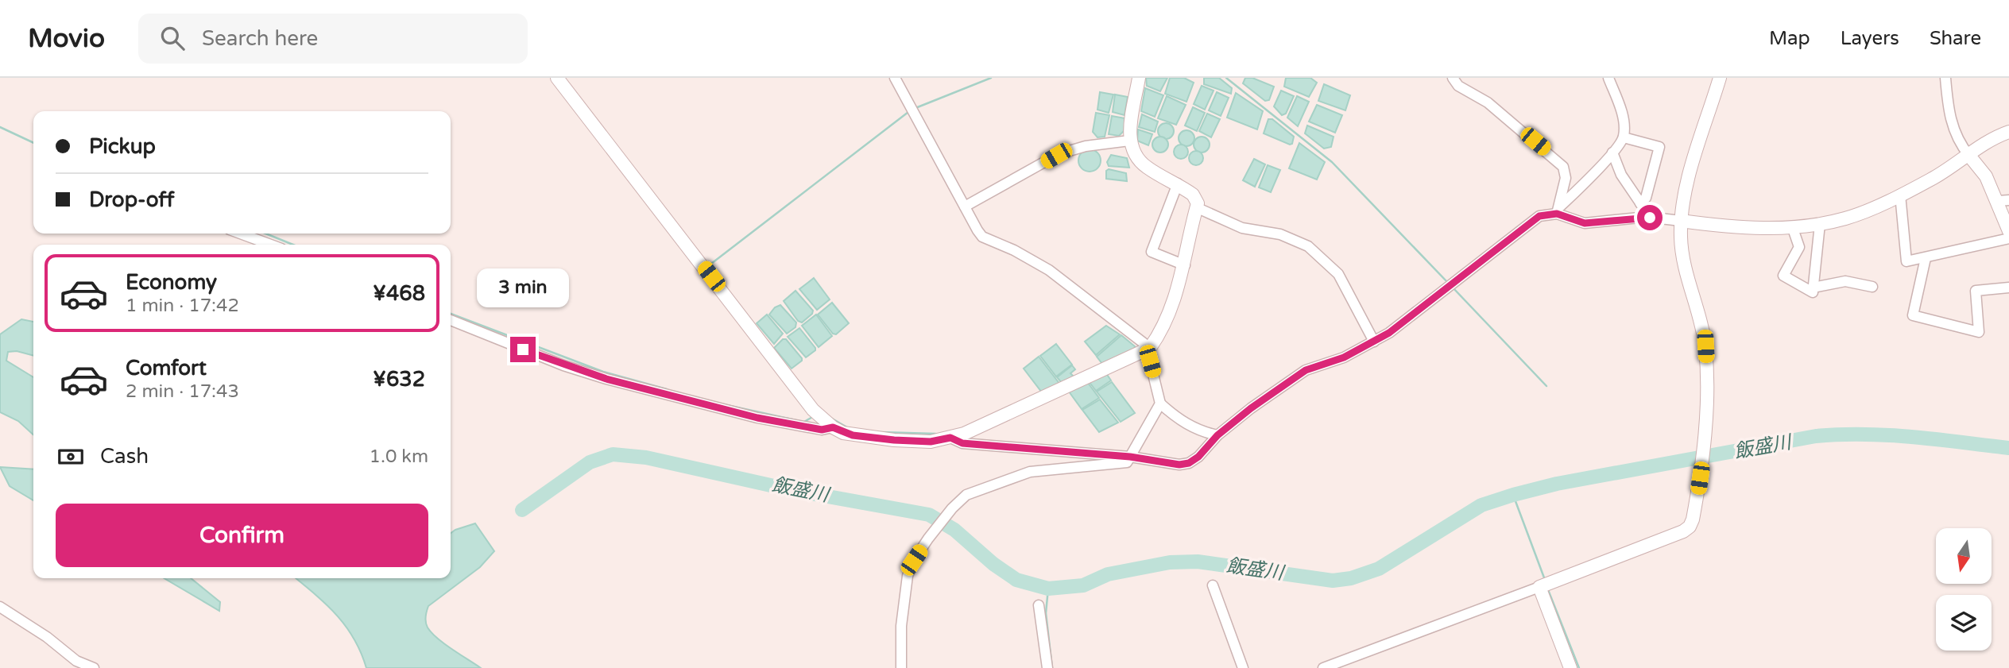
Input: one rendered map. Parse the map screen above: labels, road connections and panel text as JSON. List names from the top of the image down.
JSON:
{
  "water": ["飯盛川"],
  "north": "bottom",
  "page": {
    "header": "Movio",
    "search": "Search here",
    "nav": ["Map", "Layers", "Share"],
    "banner": ["Pickup", "Drop-off"],
    "list": [
      {
        "name": "Economy",
        "note": "1 min · 17:42",
        "value": "¥468"
      },
      {
        "name": "Comfort",
        "note": "2 min · 17:43",
        "value": "¥632"
      }
    ],
    "bubble": "3 min",
    "pay": ["Cash", "1.0 km"],
    "buttons": "Confirm"
  }
}
